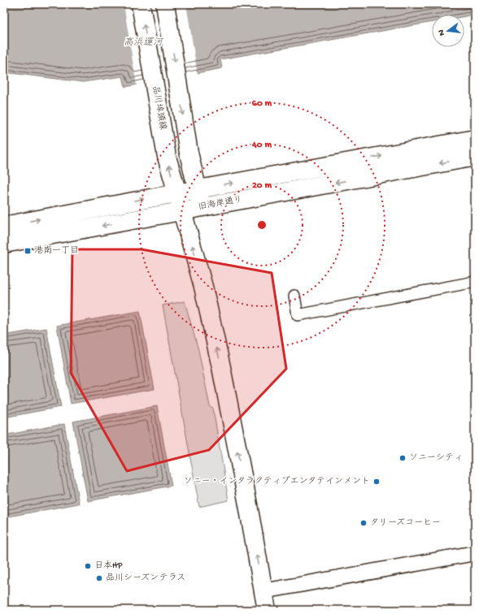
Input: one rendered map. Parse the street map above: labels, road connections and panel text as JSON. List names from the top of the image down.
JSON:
{
  "streets": {
    "main road": ["品川埠頭線", "旧海岸通り"]
  },
  "crossings": [
    ["品川埠頭線", "旧海岸通り"]
  ],
  "water": ["高浜運河"],
  "places": {
    "transit": ["港南一丁目"],
    "other": [
      "ソニーシティ",
      "ソニー・インタラクティブエンタテインメント",
      "タリーズコーヒー",
      "日本HP",
      "品川シーズンテラス"
    ]
  },
  "north": "left",
  "rings": ["60 m", "40 m", "20 m"]
}
